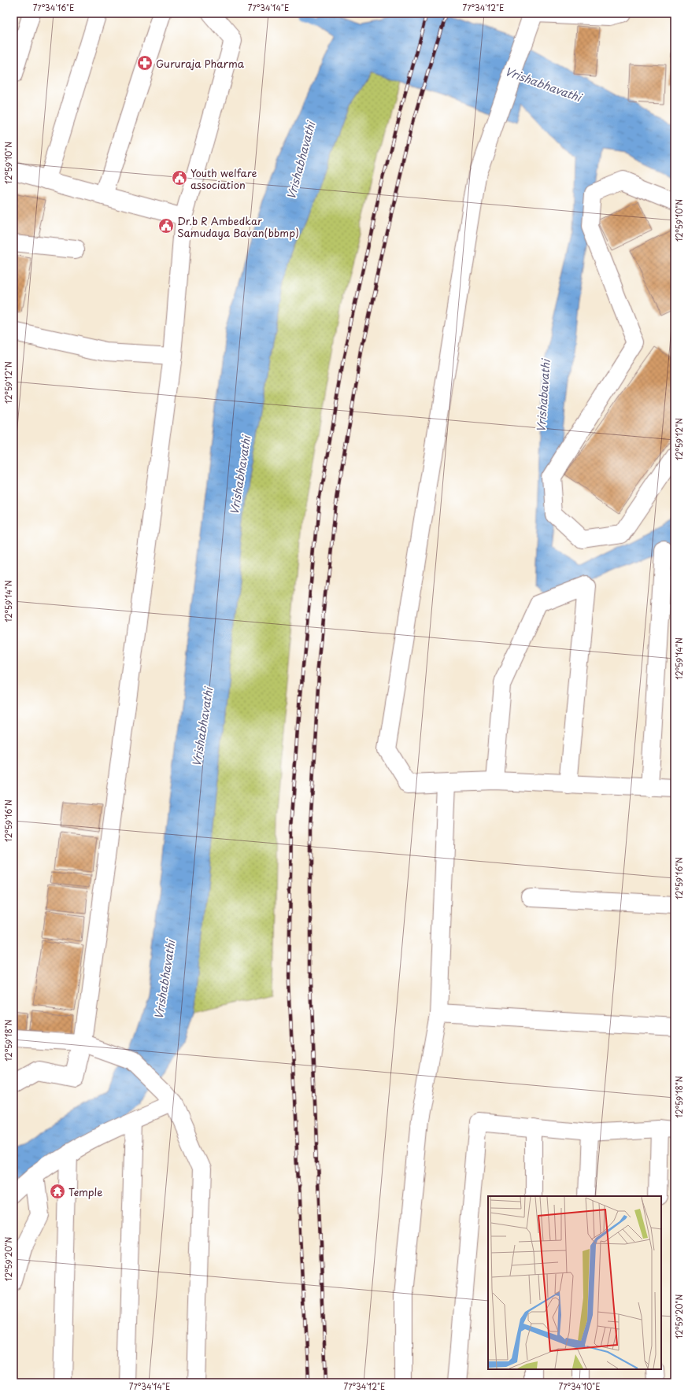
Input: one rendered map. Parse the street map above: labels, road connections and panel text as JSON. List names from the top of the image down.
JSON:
{
  "water": ["Vrishabhavathi", "Vrishabavathi"],
  "places": {
    "pharmacy": ["Gururaja Pharma"],
    "public building": ["Youth welfare association", "Dr.b R Ambedkar Samudaya Bavan(bbmp)"],
    "temple": ["Temple"]
  },
  "coordinates": [
    "77°34'16\"E",
    "77°34'14\"E",
    "77°34'12\"E",
    "12°59'10\"N",
    "12°59'12\"N",
    "12°59'14\"N",
    "12°59'16\"N",
    "12°59'18\"N",
    "12°59'20\"N",
    "77°34'10\"E"
  ]
}
